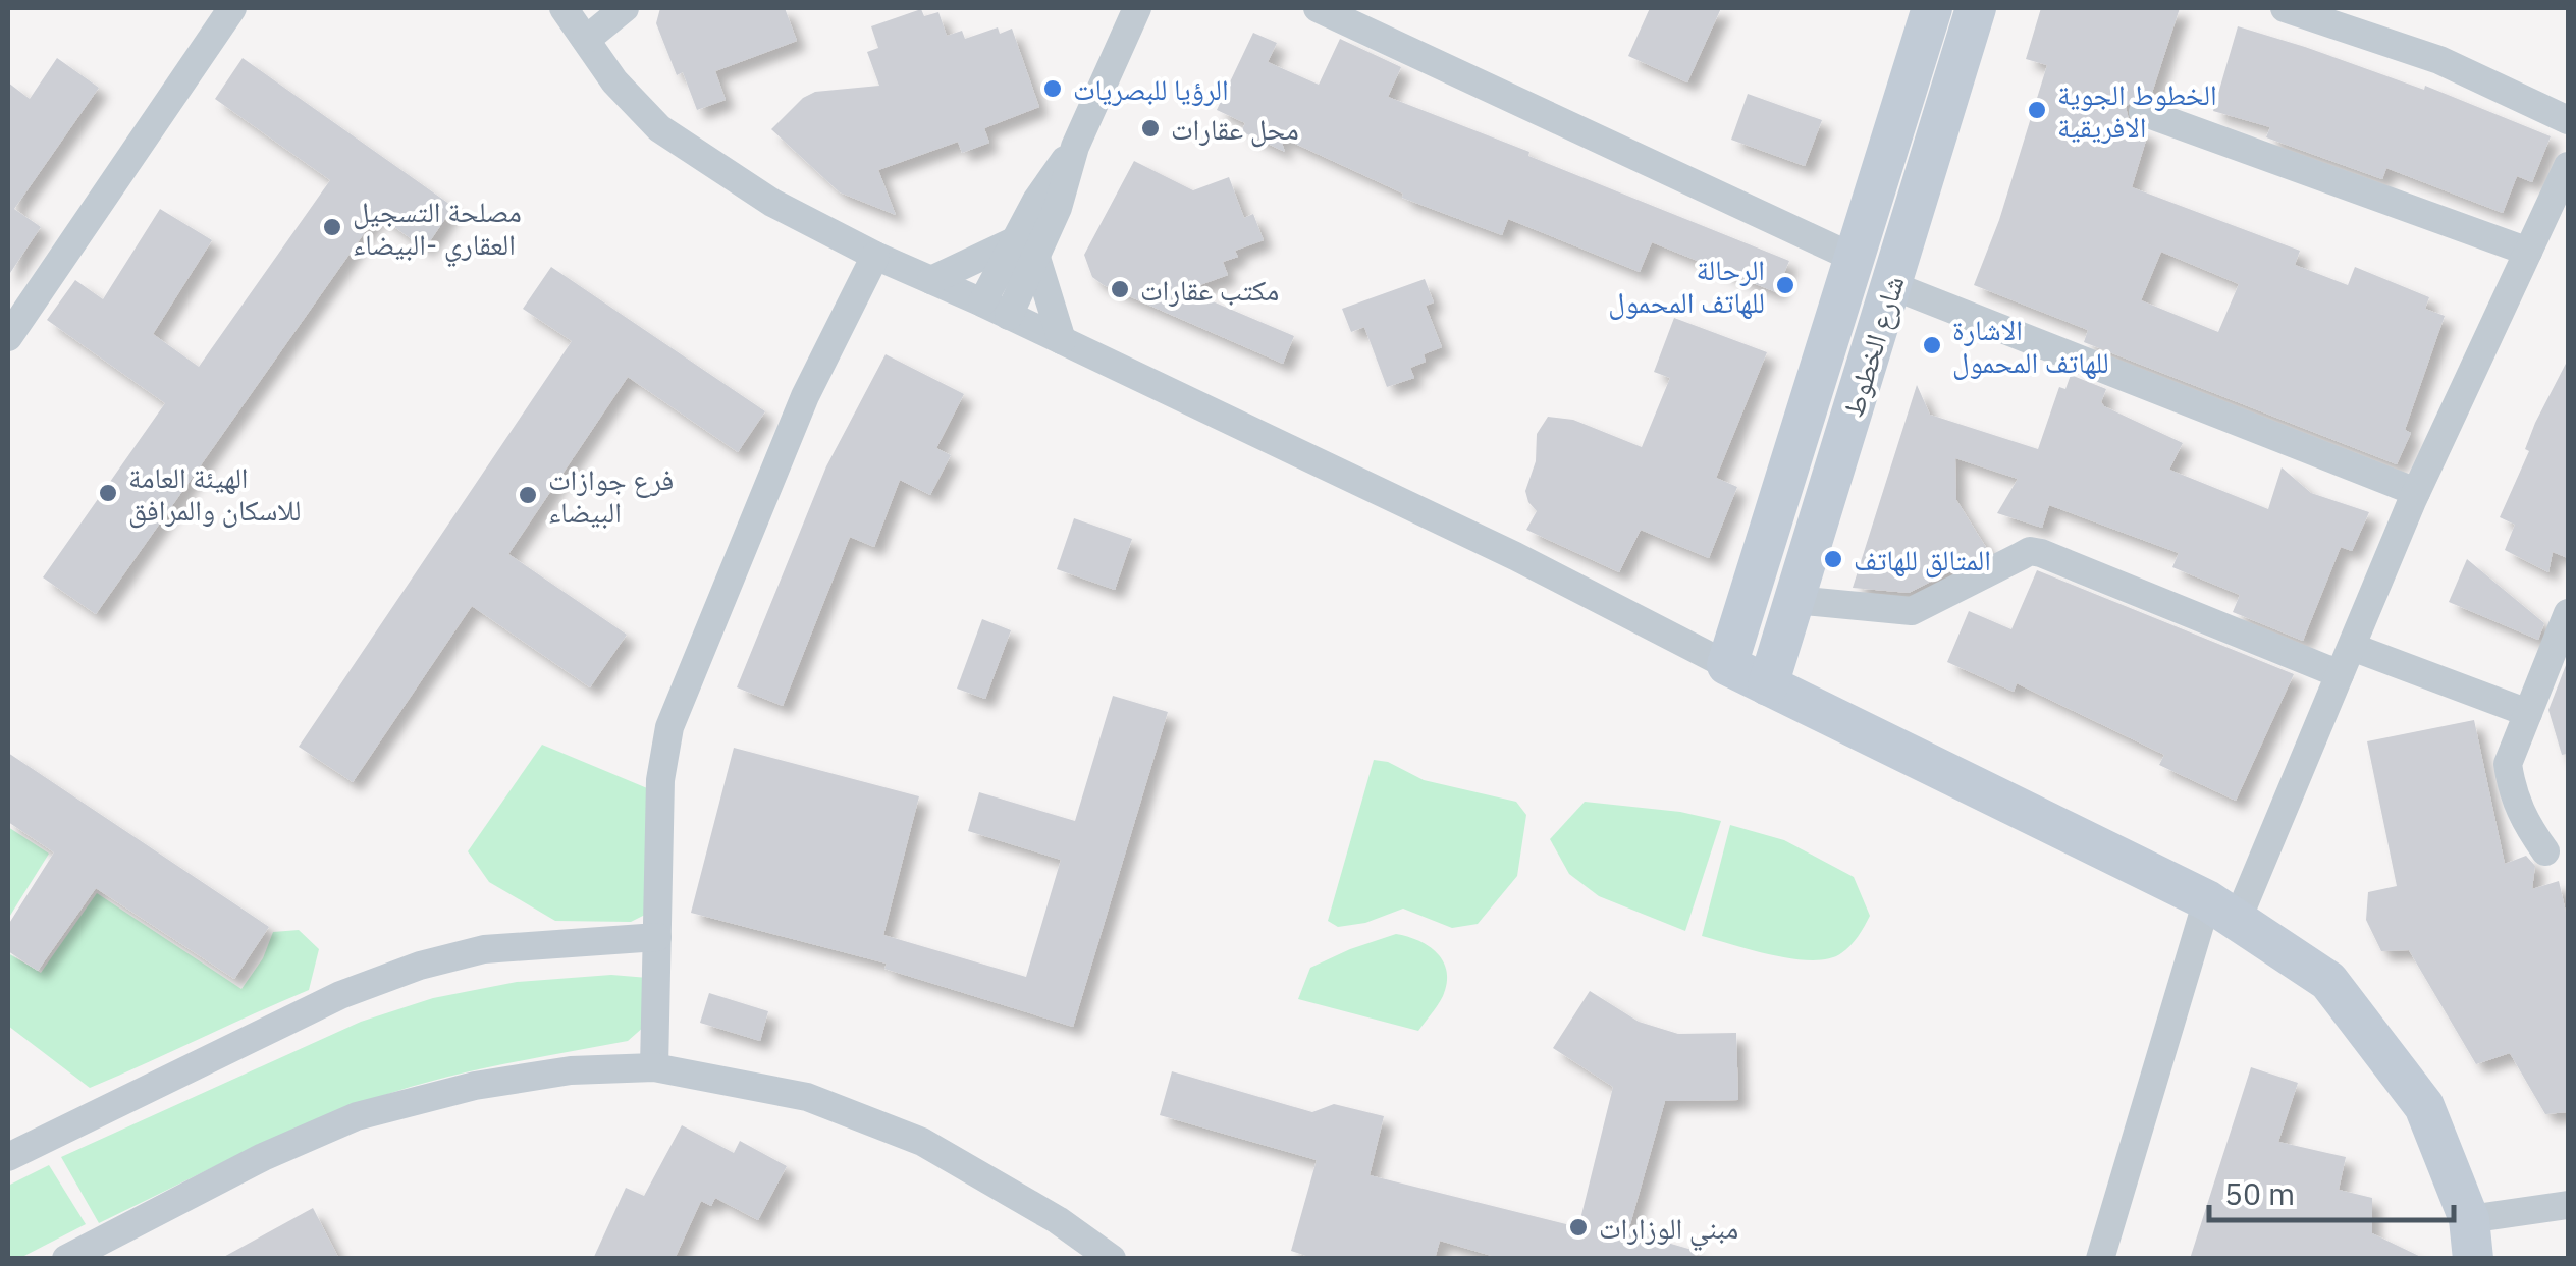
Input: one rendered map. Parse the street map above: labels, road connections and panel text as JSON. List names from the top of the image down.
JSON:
{
  "streets": {
    "street": ["شارع الخطوط"]
  },
  "places": [
    "الرؤيا للبصريات",
    "الخطوط الجوية الافريقية",
    "محل عقارات",
    "مصلحة التسجيل العقاري -البيضاء",
    "الرحالة للهاتف المحمول",
    "مكتب عقارات",
    "الاشارة للهاتف المحمول",
    "الهيئة العامة للاسكان والمرافق",
    "فرع جوازات البيضاء",
    "المتالق للهاتف",
    "مبني الوزارات"
  ],
  "scale_bar": "50 m"
}
